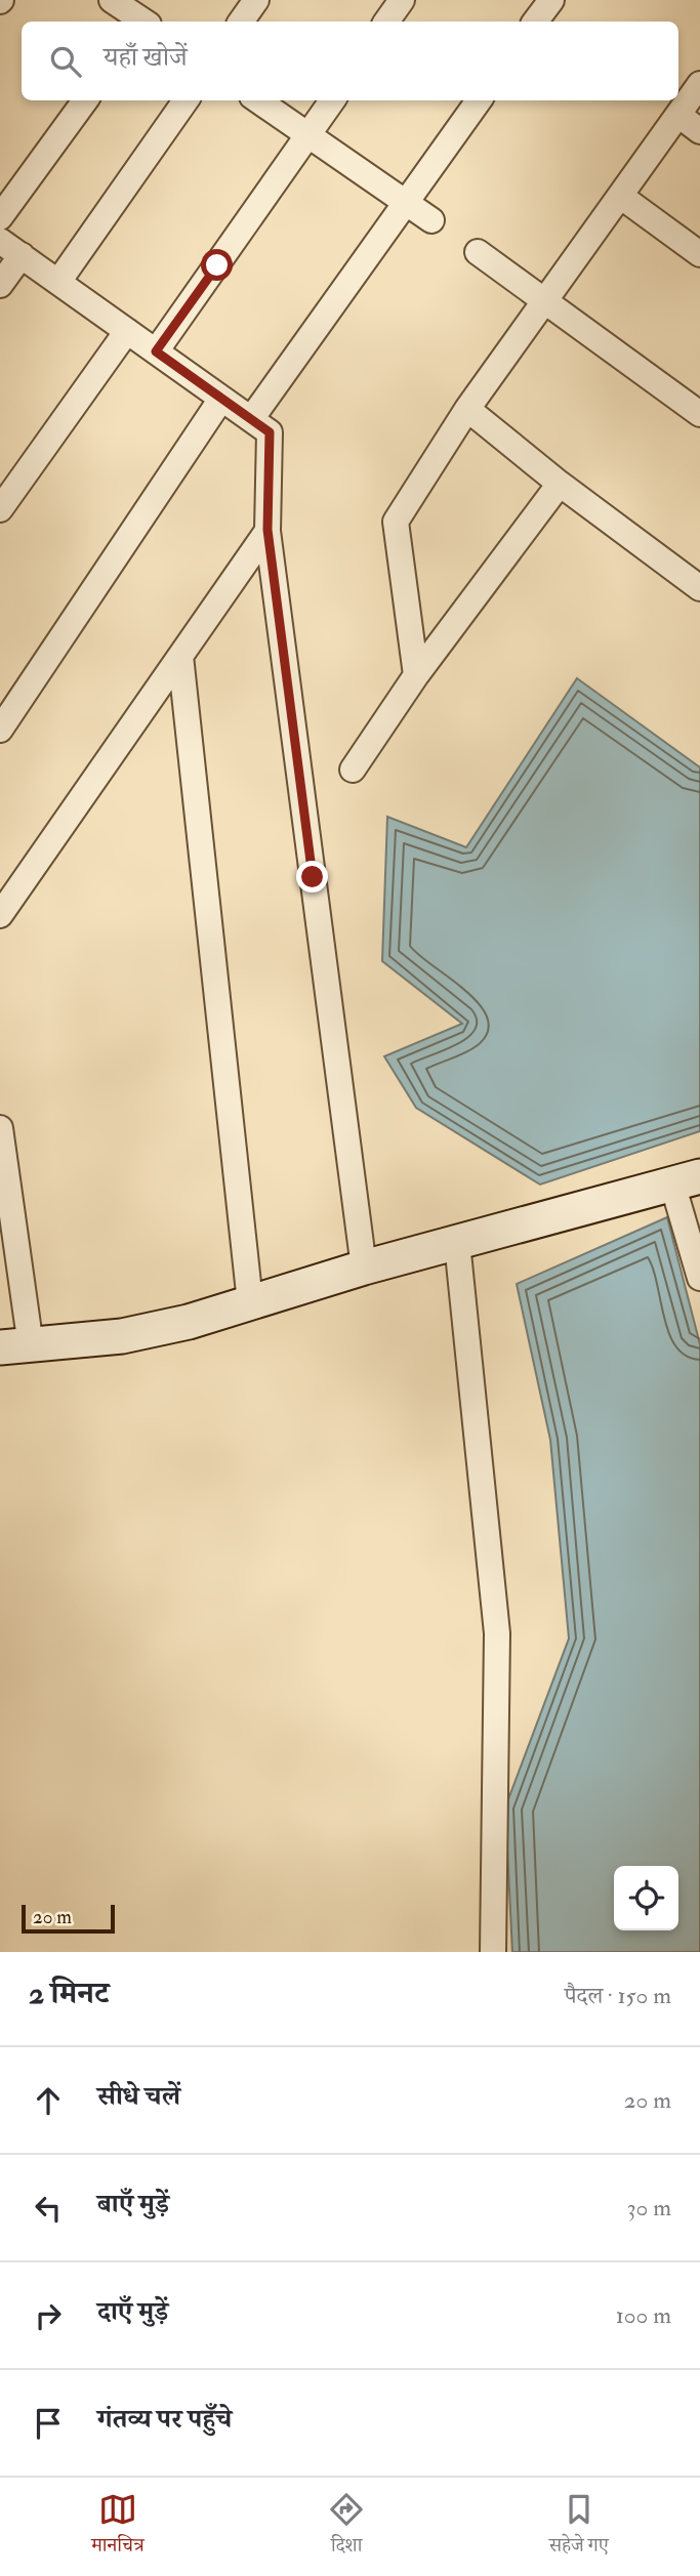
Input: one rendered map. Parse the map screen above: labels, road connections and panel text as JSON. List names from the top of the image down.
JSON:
{
  "scale_bar": "20 m",
  "page": {
    "search": "यहाँ खोजें",
    "scale": "20 m",
    "heading": ["2 मिनट", "पैदल · 150 m"],
    "list": [
      ["सीधे चलें", "20 m"],
      ["बाएँ मुड़ें", "30 m"],
      ["दाएँ मुड़ें", "100 m"],
      "गंतव्य पर पहुँचे"
    ],
    "nav": ["मानचित्र", "दिशा", "सहेजे गए"]
  }
}
